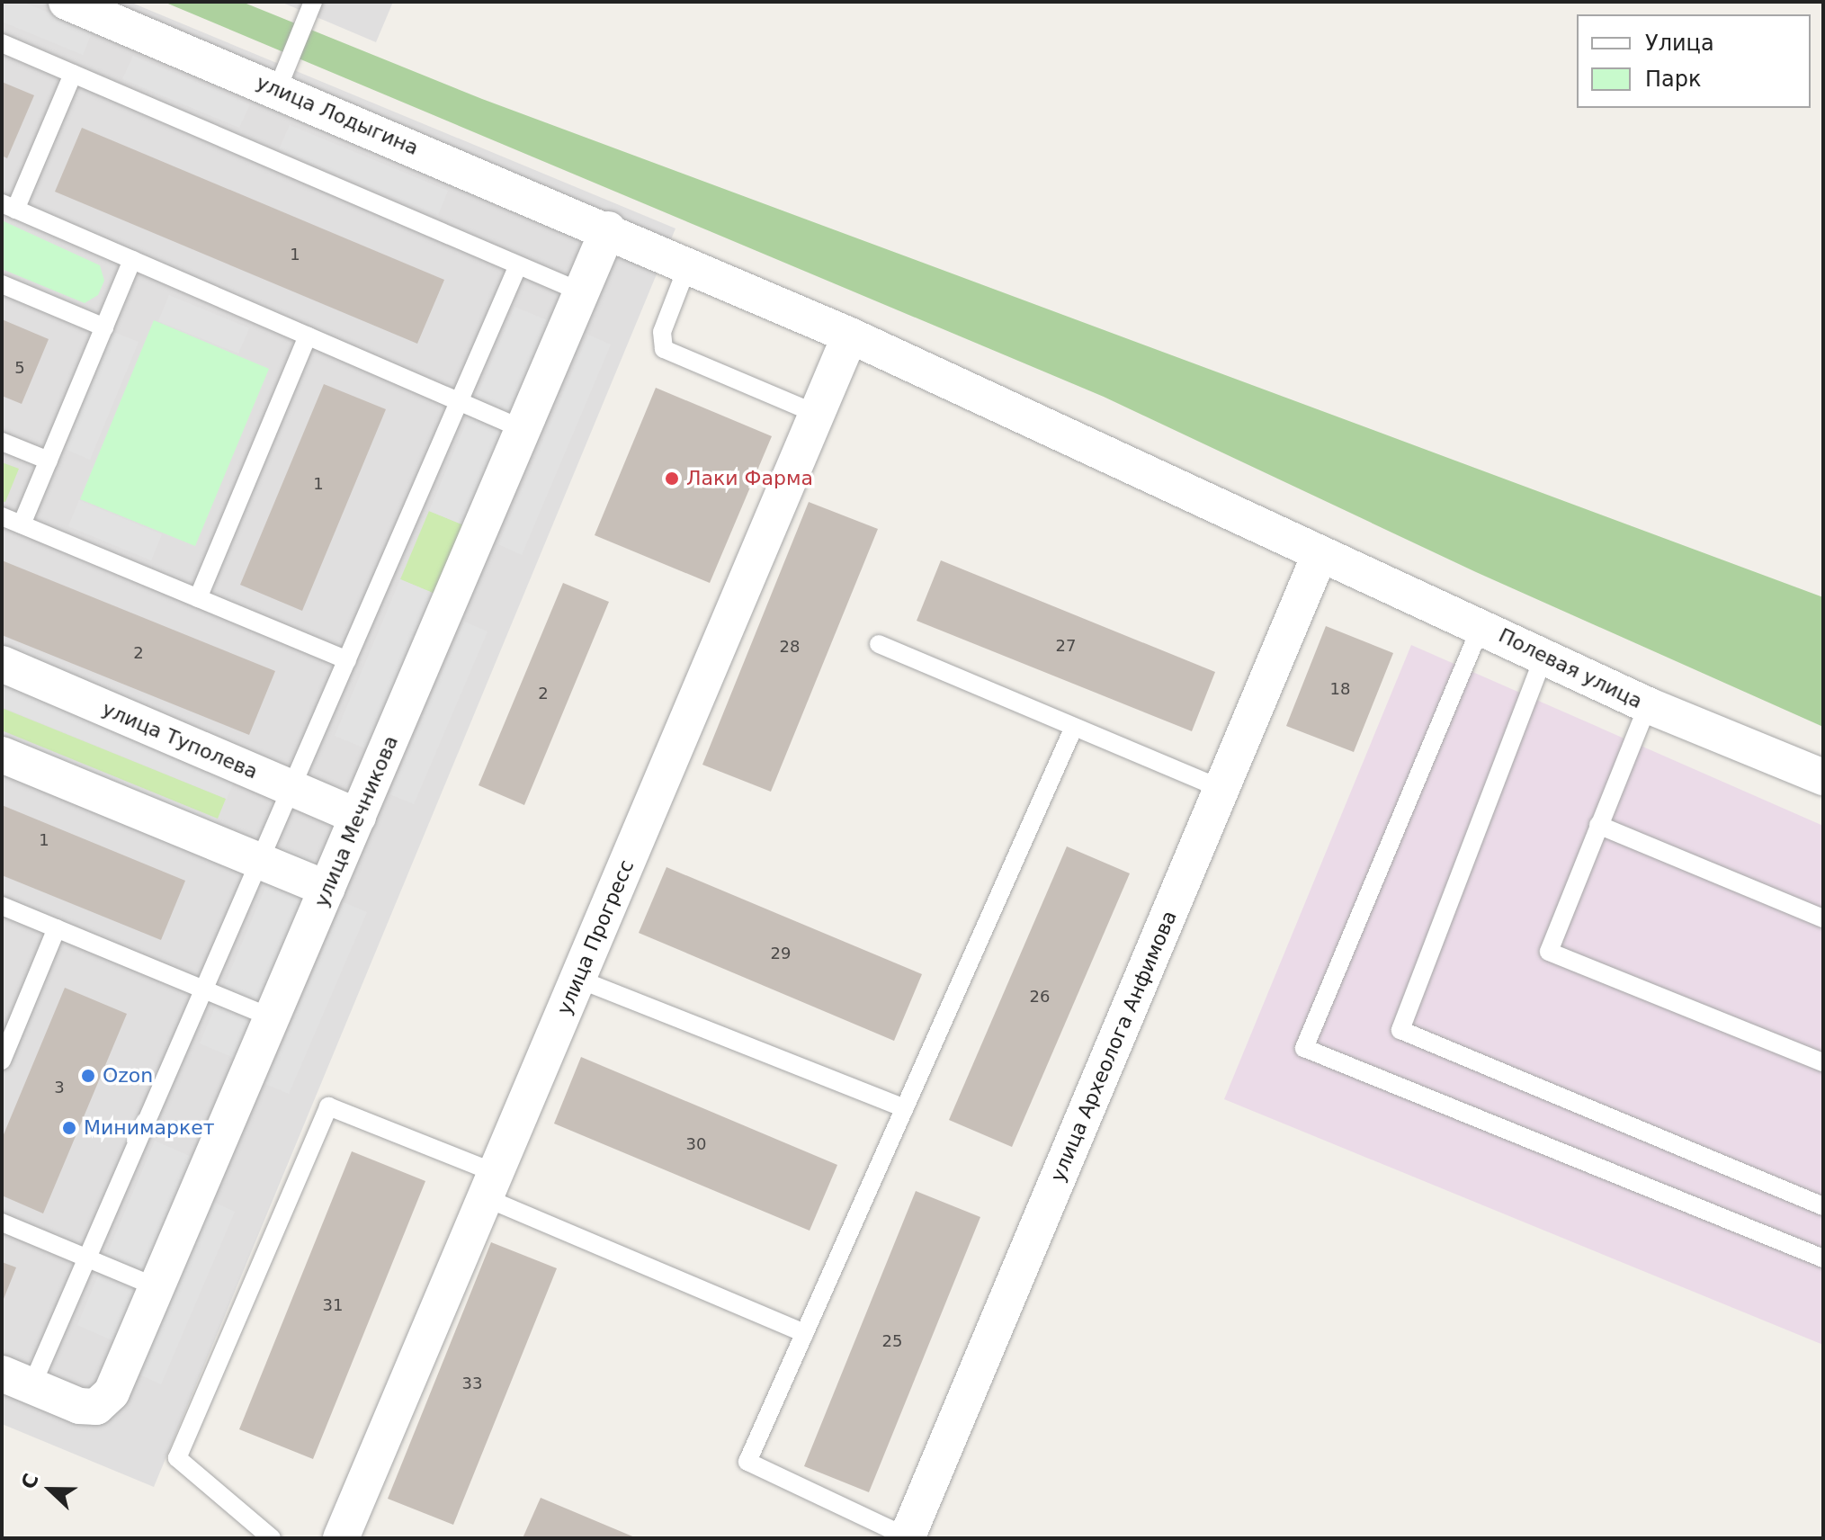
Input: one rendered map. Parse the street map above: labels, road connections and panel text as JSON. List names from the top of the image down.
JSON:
{
  "streets": {
    "street": [
      "улица Лодыгина",
      "Полевая улица",
      "улица Туполева",
      "улица Мечникова",
      "улица Прогресс",
      "улица Археолога Анфимова"
    ]
  },
  "crossings": [
    ["улица Лодыгина", "Полевая улица"],
    ["улица Лодыгина", "улица Мечникова"],
    ["улица Лодыгина", "улица Прогресс"],
    ["Полевая улица", "улица Прогресс"],
    ["Полевая улица", "улица Археолога Анфимова"],
    ["улица Туполева", "улица Мечникова"]
  ],
  "places": ["Лаки Фарма", "Ozon", "Минимаркет"],
  "house_numbers": [
    "1",
    "5",
    "1",
    "27",
    "28",
    "2",
    "18",
    "2",
    "1",
    "29",
    "26",
    "3",
    "30",
    "31",
    "25",
    "33"
  ],
  "legend": ["Улица", "Парк"],
  "north": "left"
}
